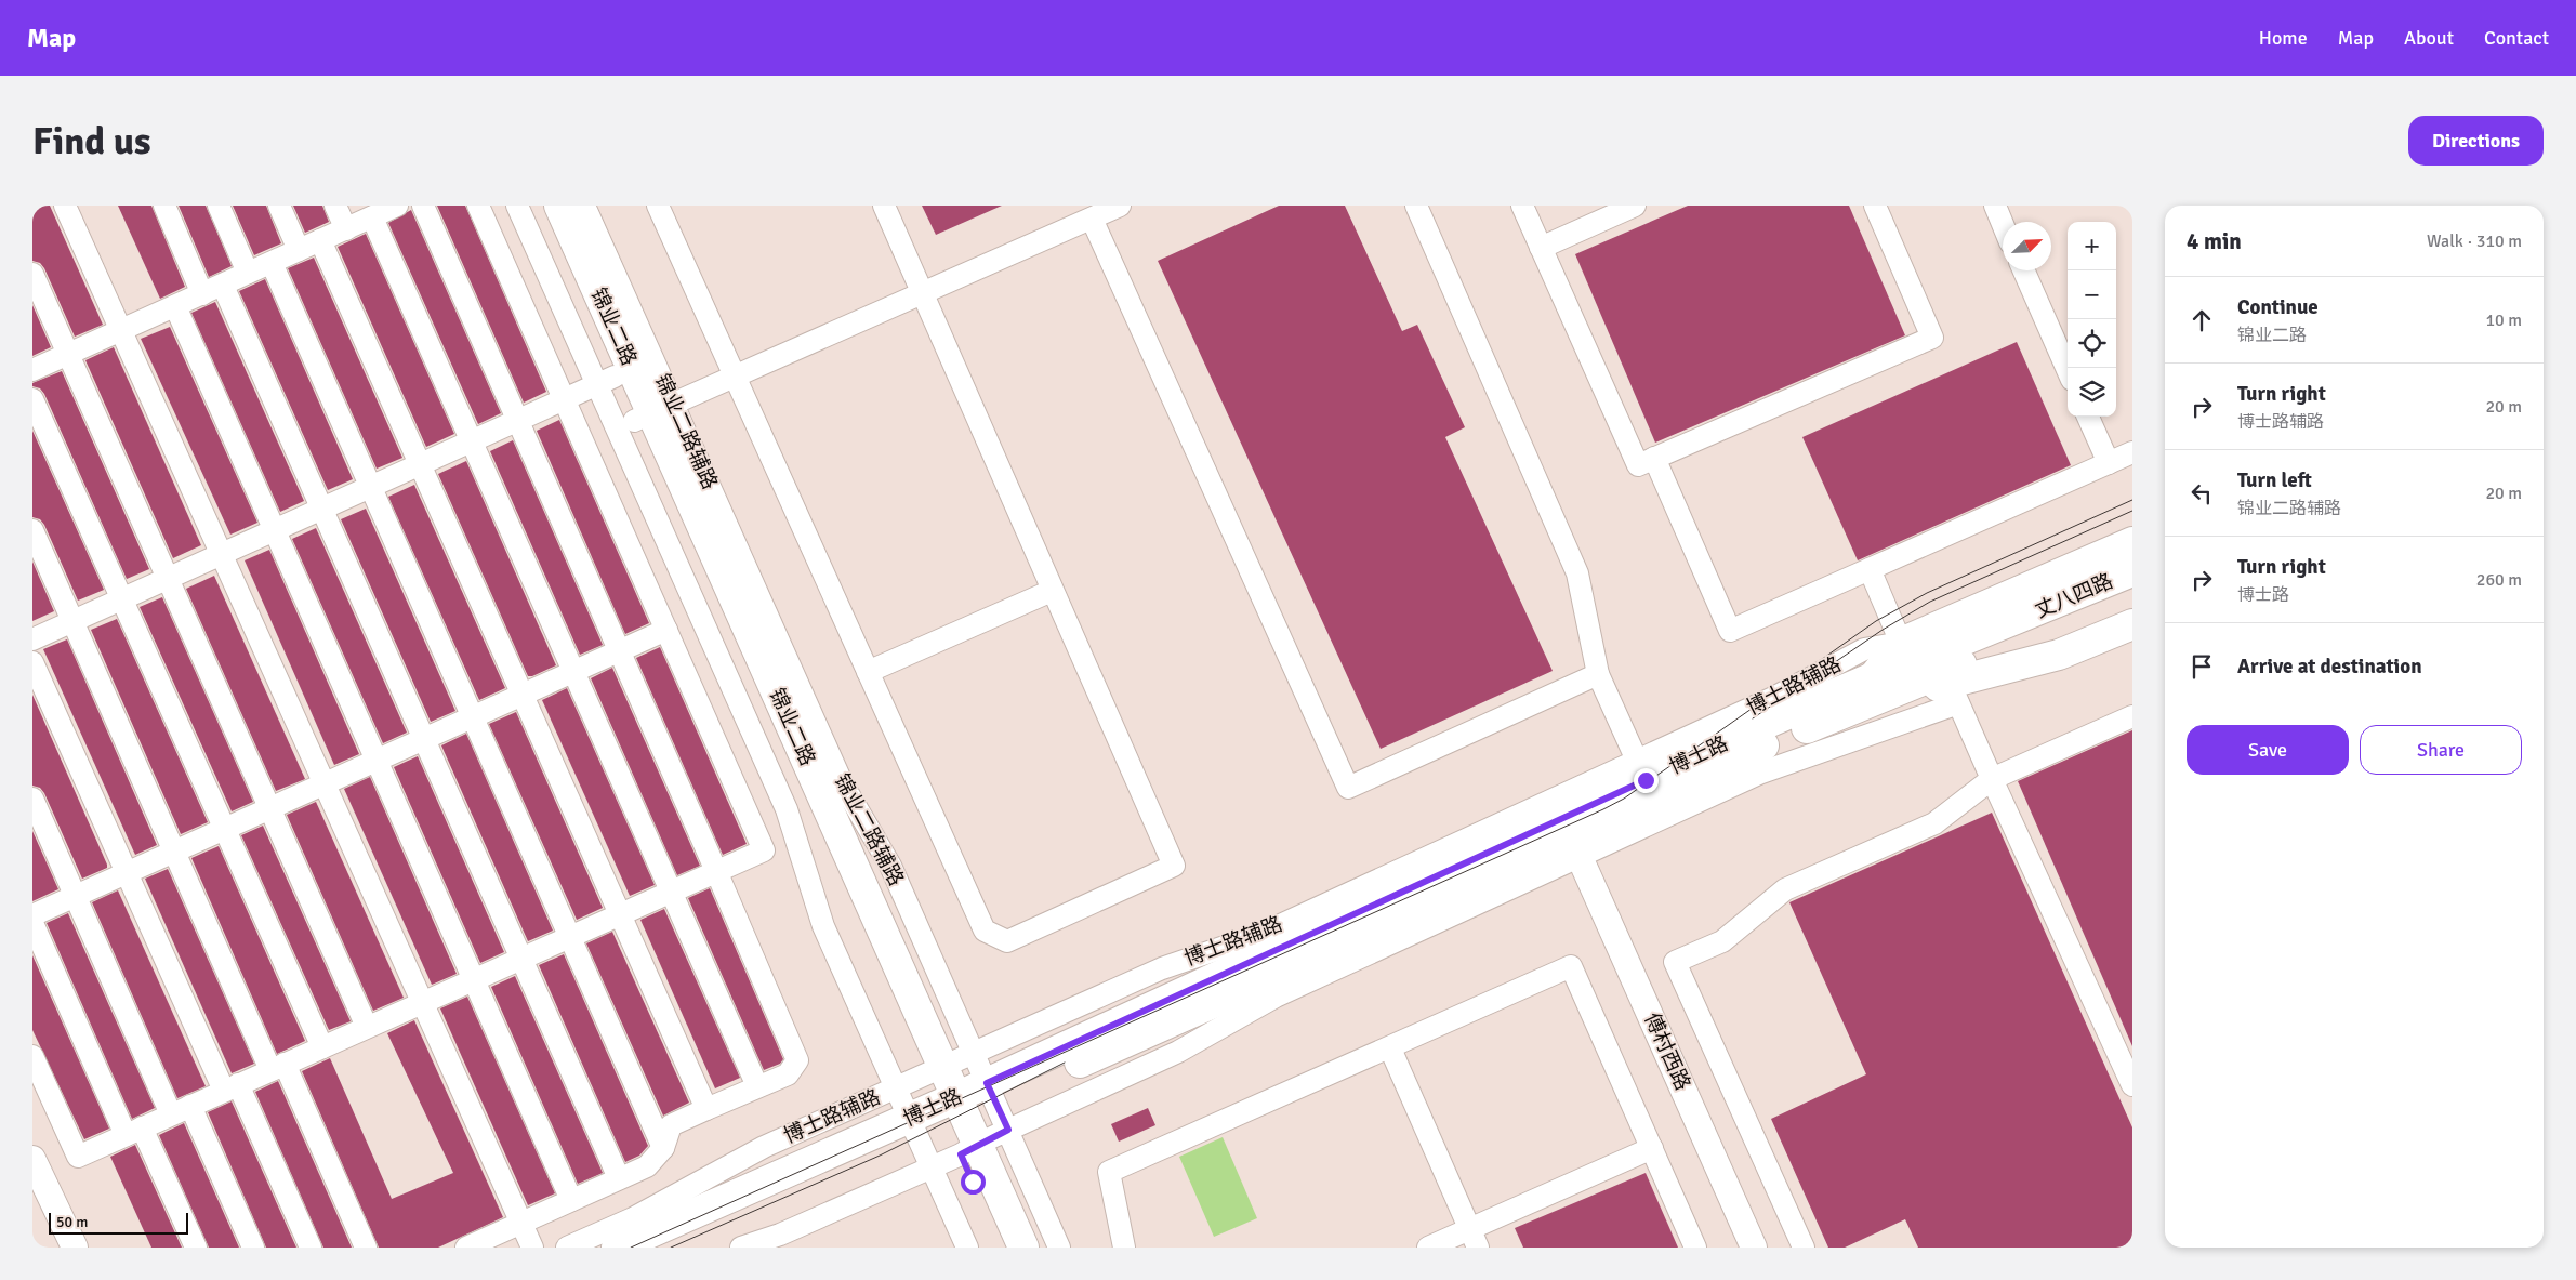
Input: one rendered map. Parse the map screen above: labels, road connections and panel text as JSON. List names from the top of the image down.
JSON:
{
  "streets": {
    "main road": ["锦业二路", "丈八四路", "博士路"],
    "street": ["锦业二路辅路", "博士路辅路", "傅村西路"]
  },
  "crossings": [
    ["锦业二路", "锦业二路辅路"],
    ["锦业二路", "博士路辅路"],
    ["锦业二路", "博士路"],
    ["锦业二路辅路", "博士路辅路"],
    ["锦业二路辅路", "博士路"],
    ["丈八四路", "博士路"],
    ["博士路辅路", "博士路"]
  ],
  "scale_bar": "50 m",
  "north": "top right",
  "page": {
    "header": "Map",
    "nav": [
      "Home",
      "Map",
      "About",
      "Contact"
    ],
    "buttons": [
      "Directions",
      ["Save", "Share"]
    ],
    "title": "Find us",
    "heading": ["4 min", "Walk · 310 m"],
    "map_buttons": ["+", "−"],
    "list": [
      ["Continue", "锦业二路", "10 m"],
      ["Turn right", "博士路辅路", "20 m"],
      ["Turn left", "锦业二路辅路", "20 m"],
      ["Turn right", "博士路", "260 m"],
      "Arrive at destination"
    ],
    "scale": "50 m"
  }
}
